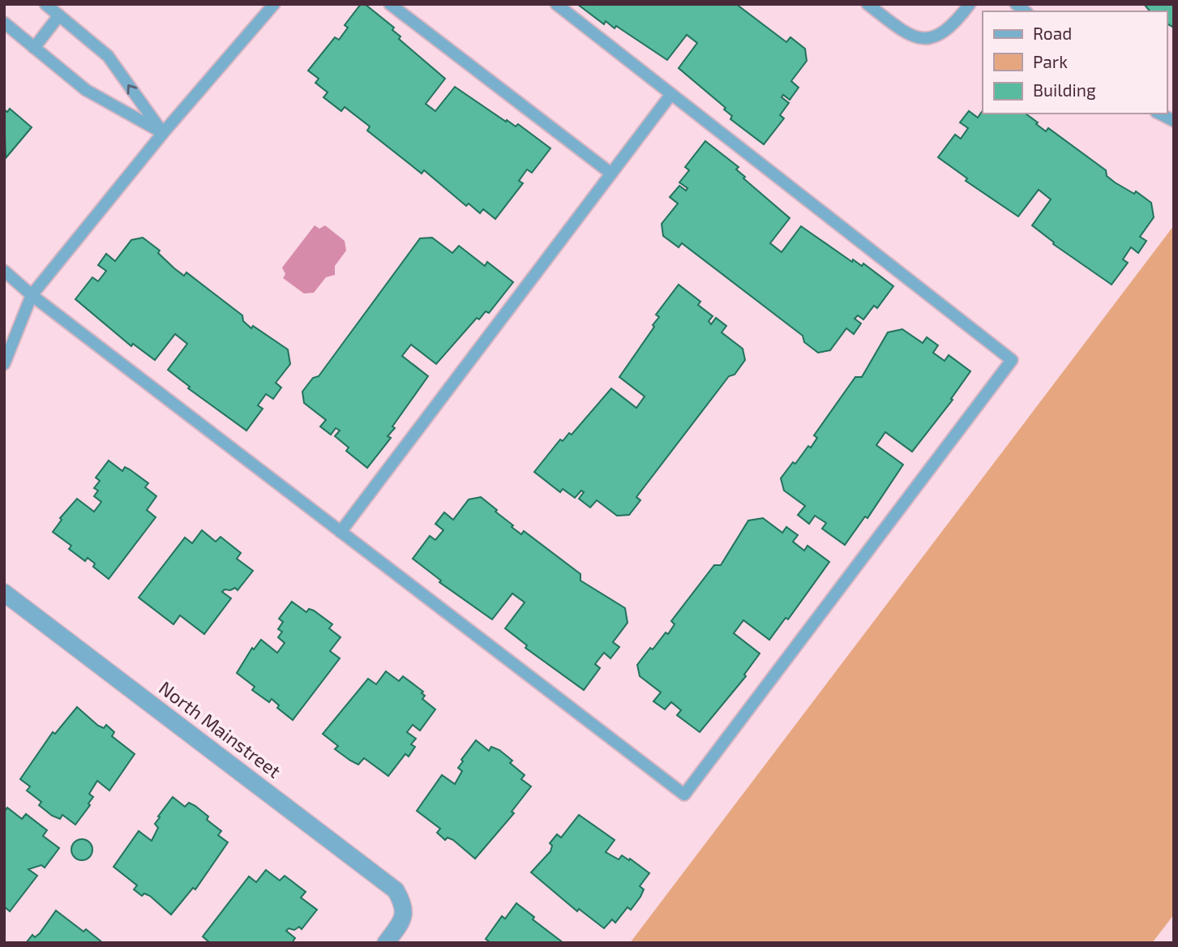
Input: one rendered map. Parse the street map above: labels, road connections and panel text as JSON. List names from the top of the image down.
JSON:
{
  "streets": {
    "street": ["North Mainstreet"]
  },
  "legend": ["Road", "Park", "Building"]
}
